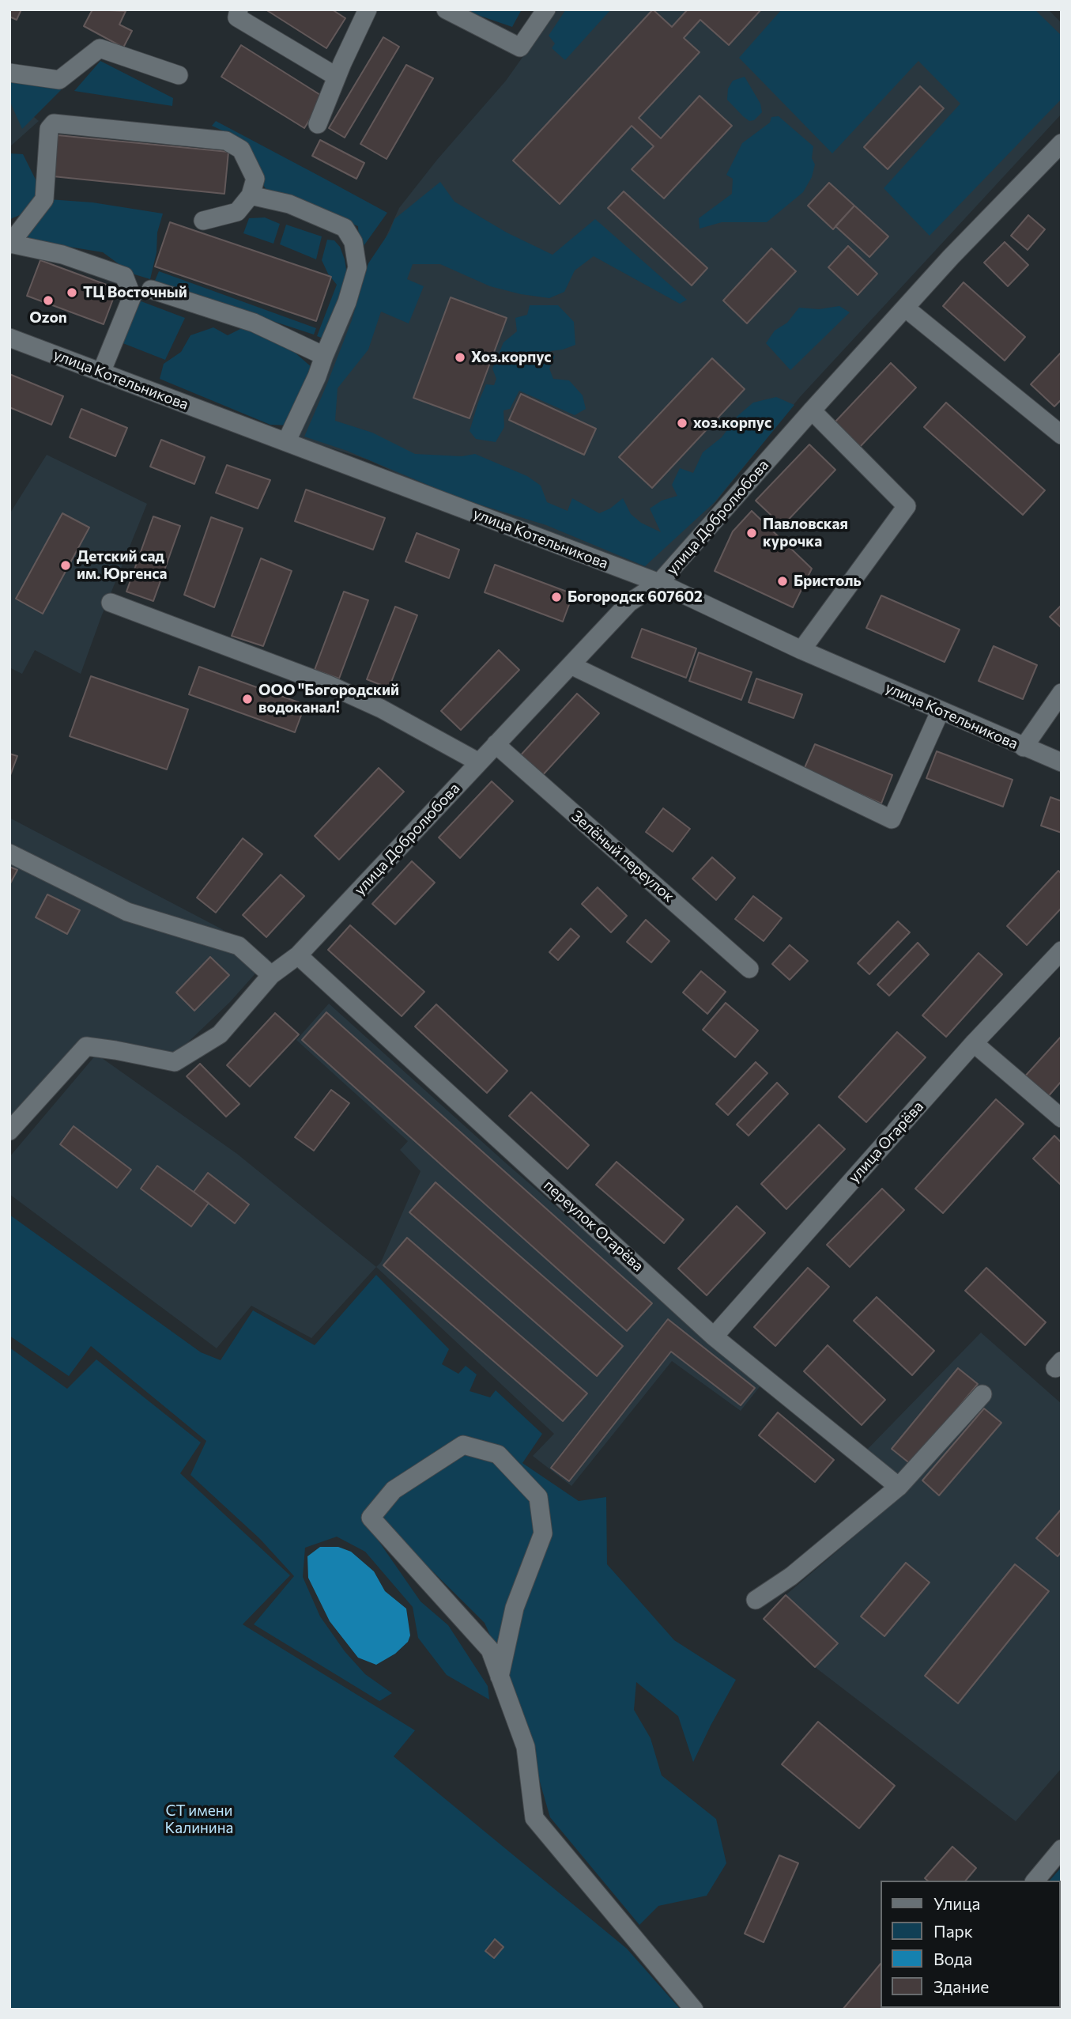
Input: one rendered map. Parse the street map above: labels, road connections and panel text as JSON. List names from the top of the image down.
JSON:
{
  "streets": {
    "street": [
      "улица Котельникова",
      "улица Добролюбова",
      "Зелёный переулок",
      "улица Огарёва",
      "переулок Огарёва"
    ]
  },
  "crossings": [
    ["улица Котельникова", "улица Добролюбова"],
    ["улица Добролюбова", "Зелёный переулок"],
    ["улица Добролюбова", "переулок Огарёва"],
    ["улица Огарёва", "переулок Огарёва"]
  ],
  "parks": ["СТ имени Калинина"],
  "places": [
    "ТЦ Восточный",
    "Ozon",
    "Хоз.корпус",
    "хоз.корпус",
    "Павловская курочка",
    "Детский сад им. Юргенса",
    "Бристоль",
    "Богородск 607602",
    "ООО \"Богородский водоканал!"
  ],
  "legend": [
    "Улица",
    "Парк",
    "Вода",
    "Здание"
  ]
}
